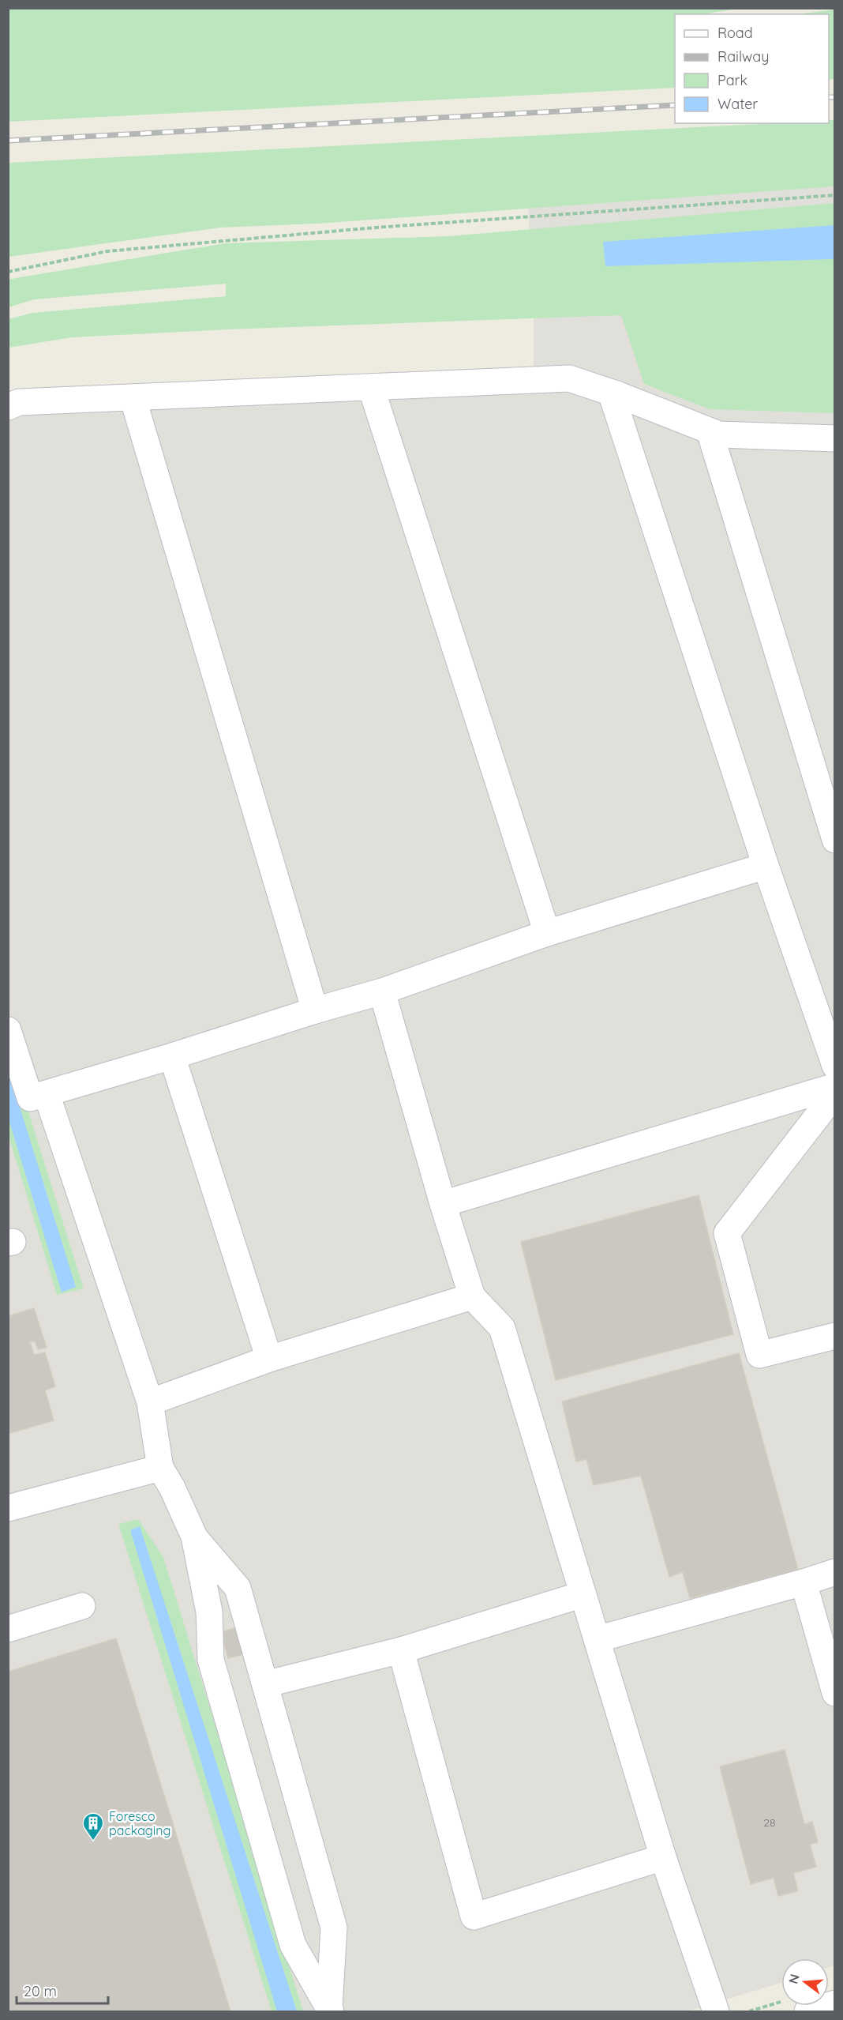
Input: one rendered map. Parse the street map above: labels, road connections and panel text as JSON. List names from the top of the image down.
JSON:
{
  "places": {
    "building": ["Foresco packaging"]
  },
  "house_numbers": ["28"],
  "legend": [
    "Road",
    "Railway",
    "Park",
    "Water"
  ],
  "scale_bar": "20 m",
  "north": "left"
}
